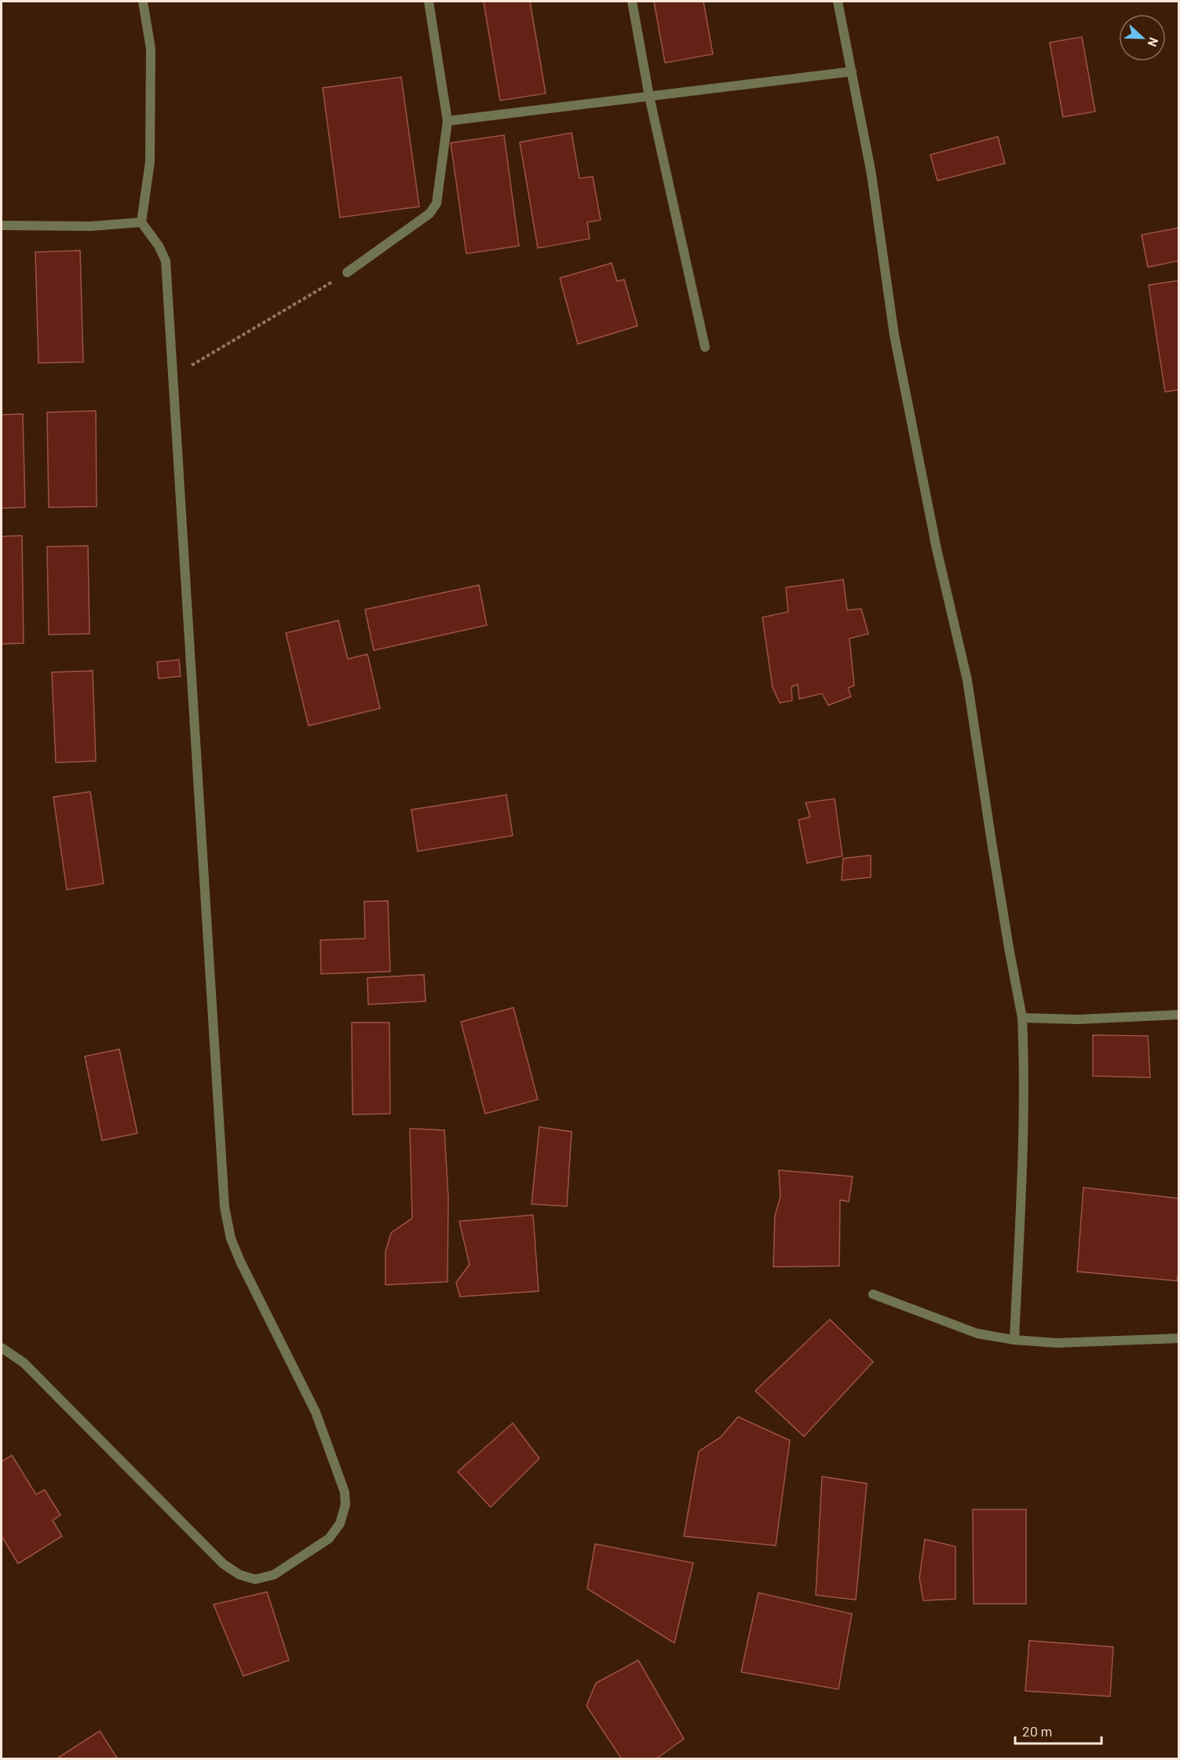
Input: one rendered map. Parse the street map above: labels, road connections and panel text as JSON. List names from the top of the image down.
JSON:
{
  "scale_bar": "20 m",
  "north": "right"
}
